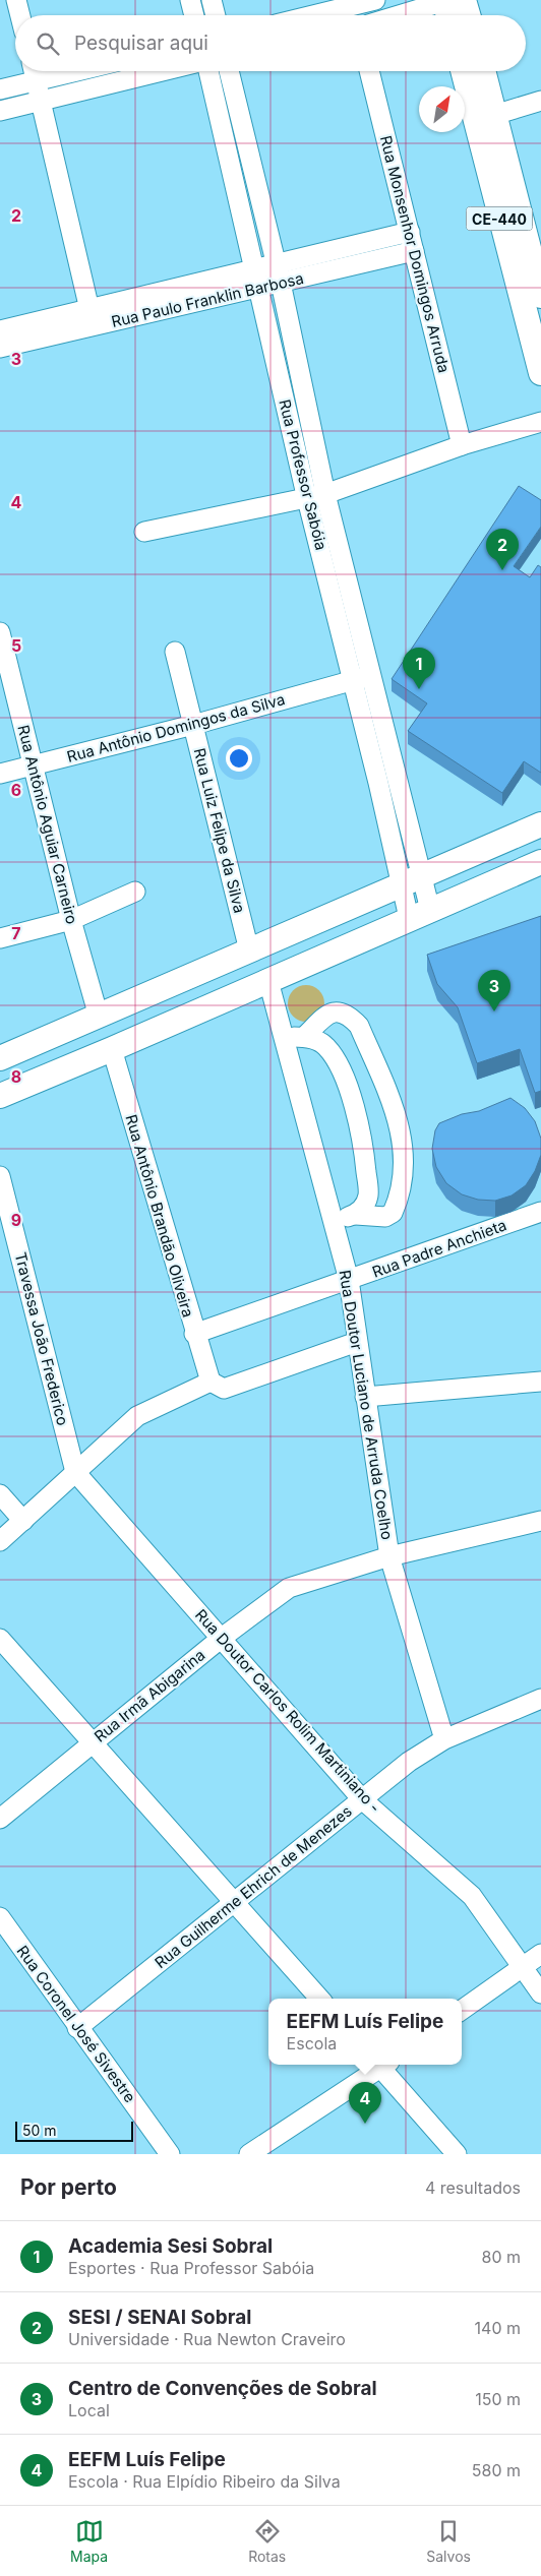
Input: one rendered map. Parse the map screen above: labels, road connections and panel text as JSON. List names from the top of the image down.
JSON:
{
  "streets": {
    "main road": ["CE-440"],
    "street": [
      "Rua Monsenhor Domingos Arruda",
      "Rua Paulo Franklin Barbosa",
      "Rua Professor Sabóia",
      "Rua Antônio Domingos da Silva",
      "Rua Antônio Aguiar Carneiro",
      "Rua Luiz Felipe da Silva",
      "Rua Antônio Brandão Oliveira",
      "Rua Padre Anchieta",
      "Travessa João Frederico",
      "Rua Doutor Luciano de Arruda Coelho",
      "Rua Irmã Abigarina",
      "Rua Doutor Carlos Rolim Martiniano -",
      "Rua Guilherme Ehrich de Menezes",
      "Rua Coronel José Sivestre"
    ]
  },
  "crossings": [
    ["Rua Monsenhor Domingos Arruda", "Rua Paulo Franklin Barbosa"],
    ["Rua Paulo Franklin Barbosa", "Rua Professor Sabóia"],
    ["Rua Professor Sabóia", "Rua Antônio Domingos da Silva"],
    ["Rua Antônio Domingos da Silva", "Rua Antônio Aguiar Carneiro"],
    ["Rua Antônio Domingos da Silva", "Rua Luiz Felipe da Silva"],
    ["Rua Antônio Brandão Oliveira", "Rua Padre Anchieta"],
    ["Rua Padre Anchieta", "Rua Doutor Luciano de Arruda Coelho"],
    ["Travessa João Frederico", "Rua Doutor Carlos Rolim Martiniano -"],
    ["Rua Doutor Luciano de Arruda Coelho", "Rua Irmã Abigarina"],
    ["Rua Doutor Luciano de Arruda Coelho", "Rua Guilherme Ehrich de Menezes"],
    ["Rua Irmã Abigarina", "Rua Doutor Carlos Rolim Martiniano -"],
    ["Rua Doutor Carlos Rolim Martiniano -", "Rua Guilherme Ehrich de Menezes"],
    ["Rua Guilherme Ehrich de Menezes", "Rua Coronel José Sivestre"]
  ],
  "scale_bar": "50 m",
  "north": "top right",
  "page": {
    "search": "Pesquisar aqui",
    "pins": [
      "2",
      "1",
      "3",
      "4"
    ],
    "popup": ["EEFM Luís Felipe", "Escola"],
    "scale": "50 m",
    "heading": ["Por perto", "4 resultados"],
    "list": [
      {
        "mark": "1",
        "name": "Academia Sesi Sobral",
        "note": "Esportes · Rua Professor Sabóia",
        "value": "80 m"
      },
      {
        "mark": "2",
        "name": "SESI / SENAI Sobral",
        "note": "Universidade · Rua Newton Craveiro",
        "value": "140 m"
      },
      {
        "mark": "3",
        "name": "Centro de Convenções de Sobral",
        "note": "Local",
        "value": "150 m"
      },
      {
        "mark": "4",
        "name": "EEFM Luís Felipe",
        "note": "Escola · Rua Elpídio Ribeiro da Silva",
        "value": "580 m"
      }
    ],
    "nav": ["Mapa", "Rotas", "Salvos"]
  },
  "grid": {
    "rows": [
      "2",
      "3",
      "4",
      "5",
      "6",
      "7",
      "8",
      "9"
    ]
  }
}
